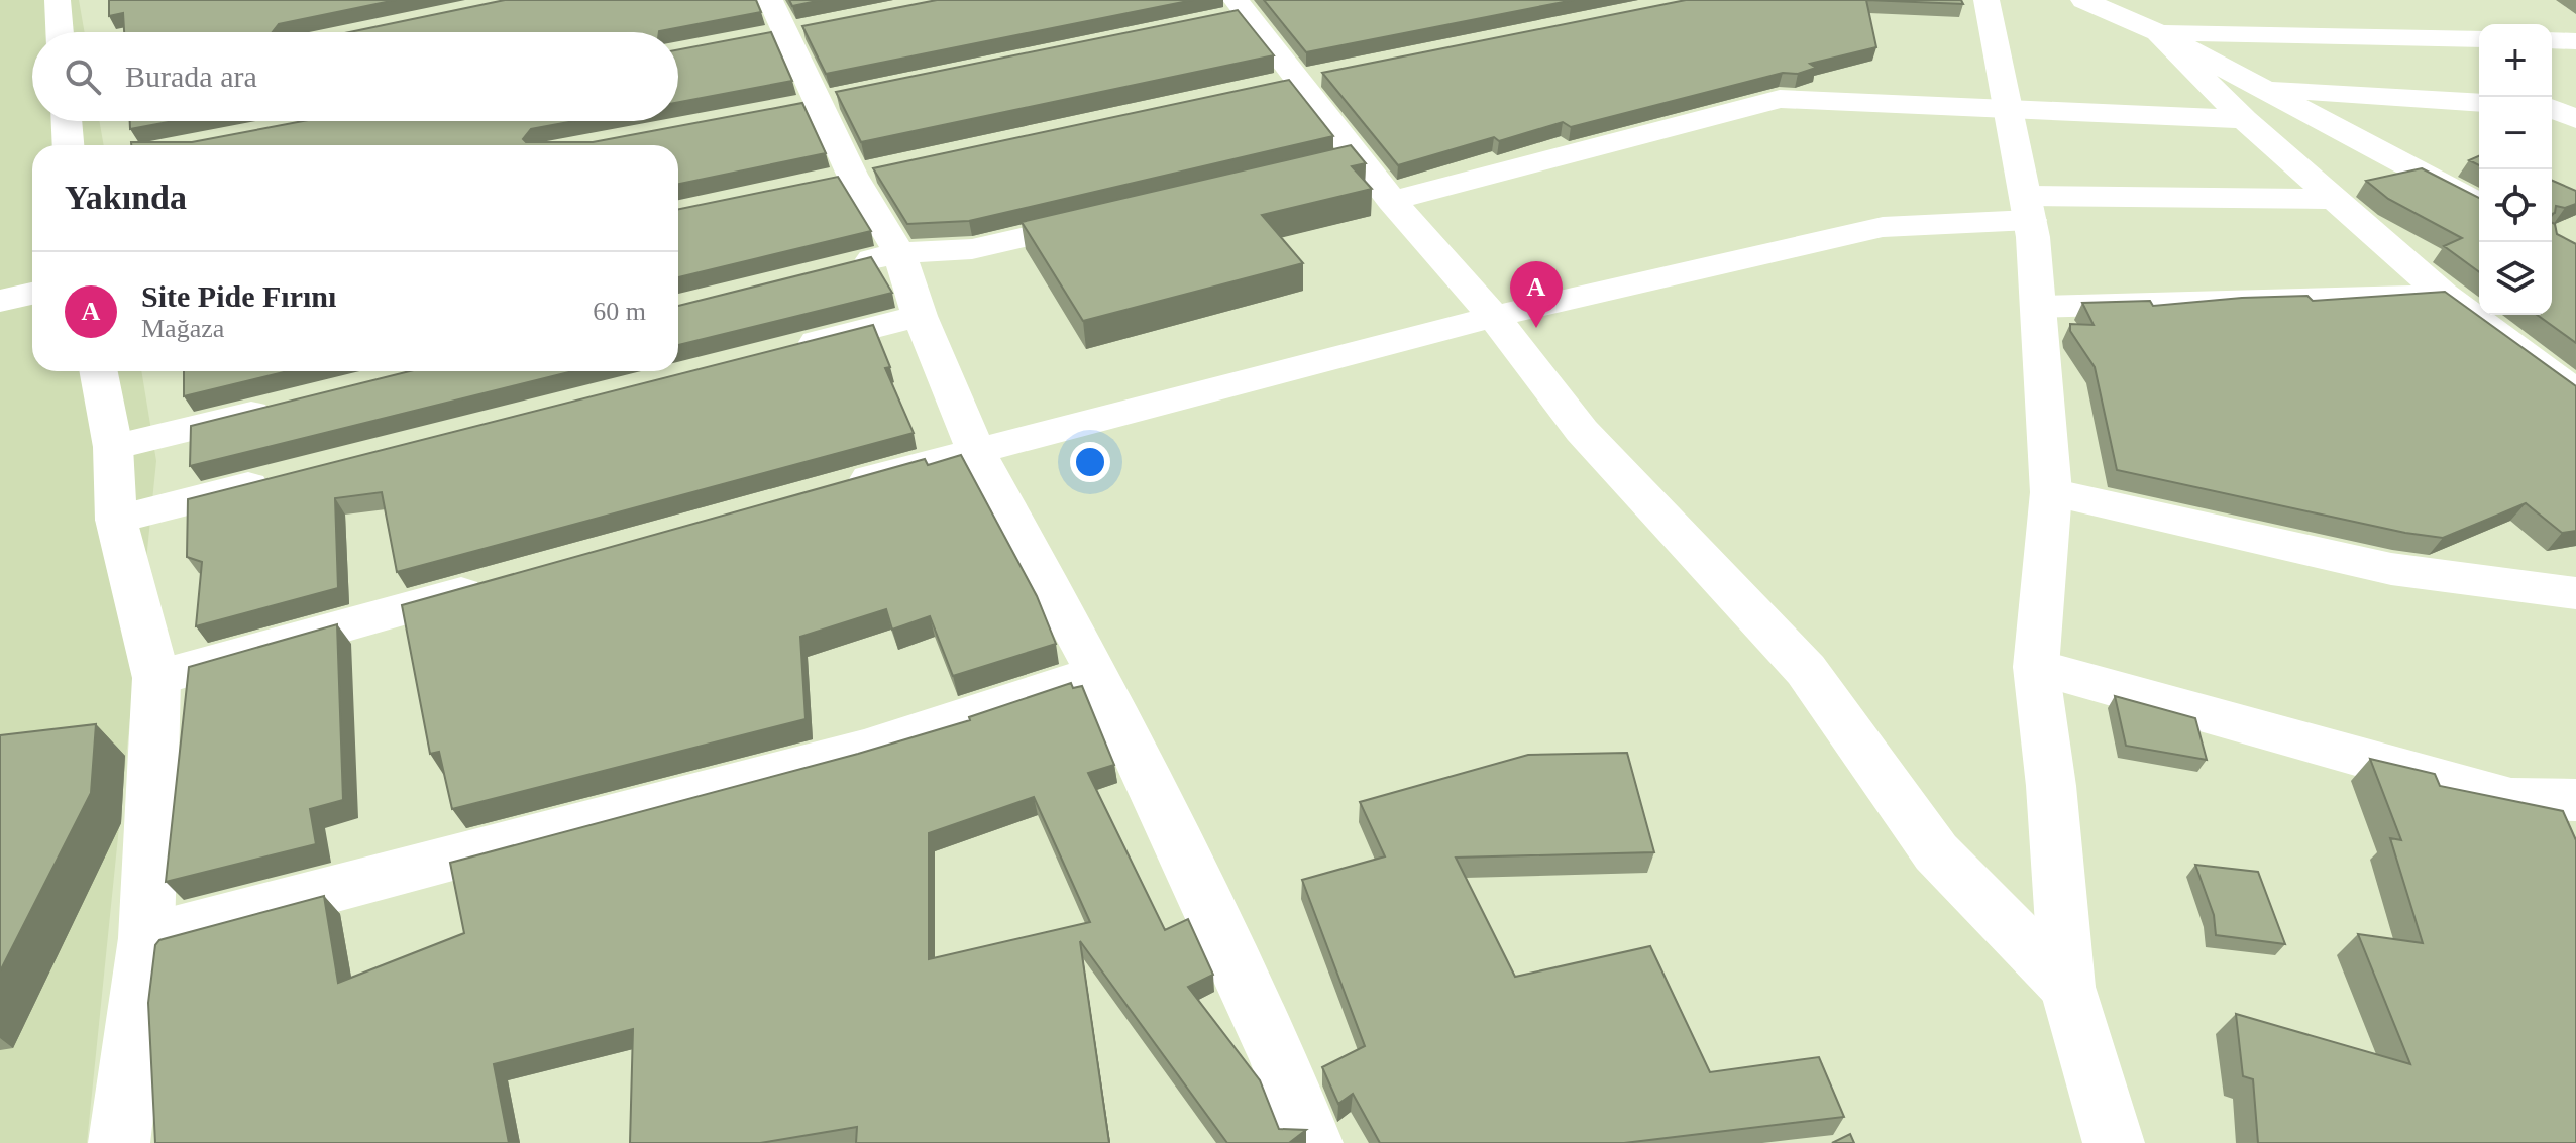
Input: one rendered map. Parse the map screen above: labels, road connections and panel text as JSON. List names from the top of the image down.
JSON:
{
  "page": {
    "map_buttons": ["+", "−"],
    "search": "Burada ara",
    "heading": "Yakında",
    "list": [
      {
        "mark": "A",
        "name": "Site Pide Fırını",
        "note": "Mağaza",
        "value": "60 m"
      }
    ],
    "pins": "A"
  }
}
